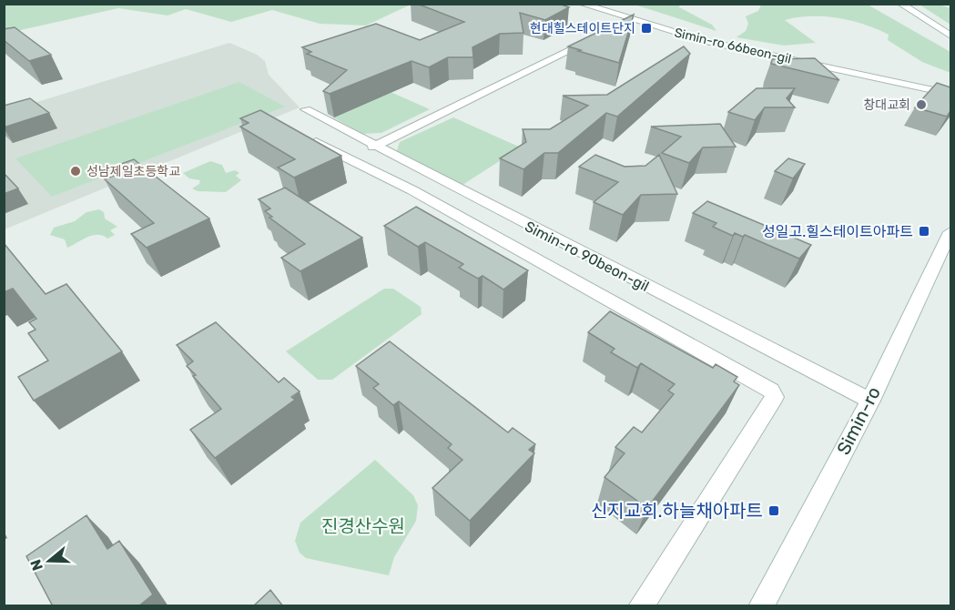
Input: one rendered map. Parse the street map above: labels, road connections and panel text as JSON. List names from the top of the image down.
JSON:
{
  "streets": {
    "street": ["Simin-ro 66beon-gil", "Simin-ro 90beon-gil", "Simin-ro"]
  },
  "crossings": [
    ["Simin-ro 90beon-gil", "Simin-ro"]
  ],
  "parks": ["진경산수원"],
  "places": {
    "transit": ["현대힐스테이트단지", "성일고.힐스테이트아파트", "신지교회.하늘채아파트"],
    "other": ["창대교회", "성남제일초등학교"]
  },
  "north": "left"
}
